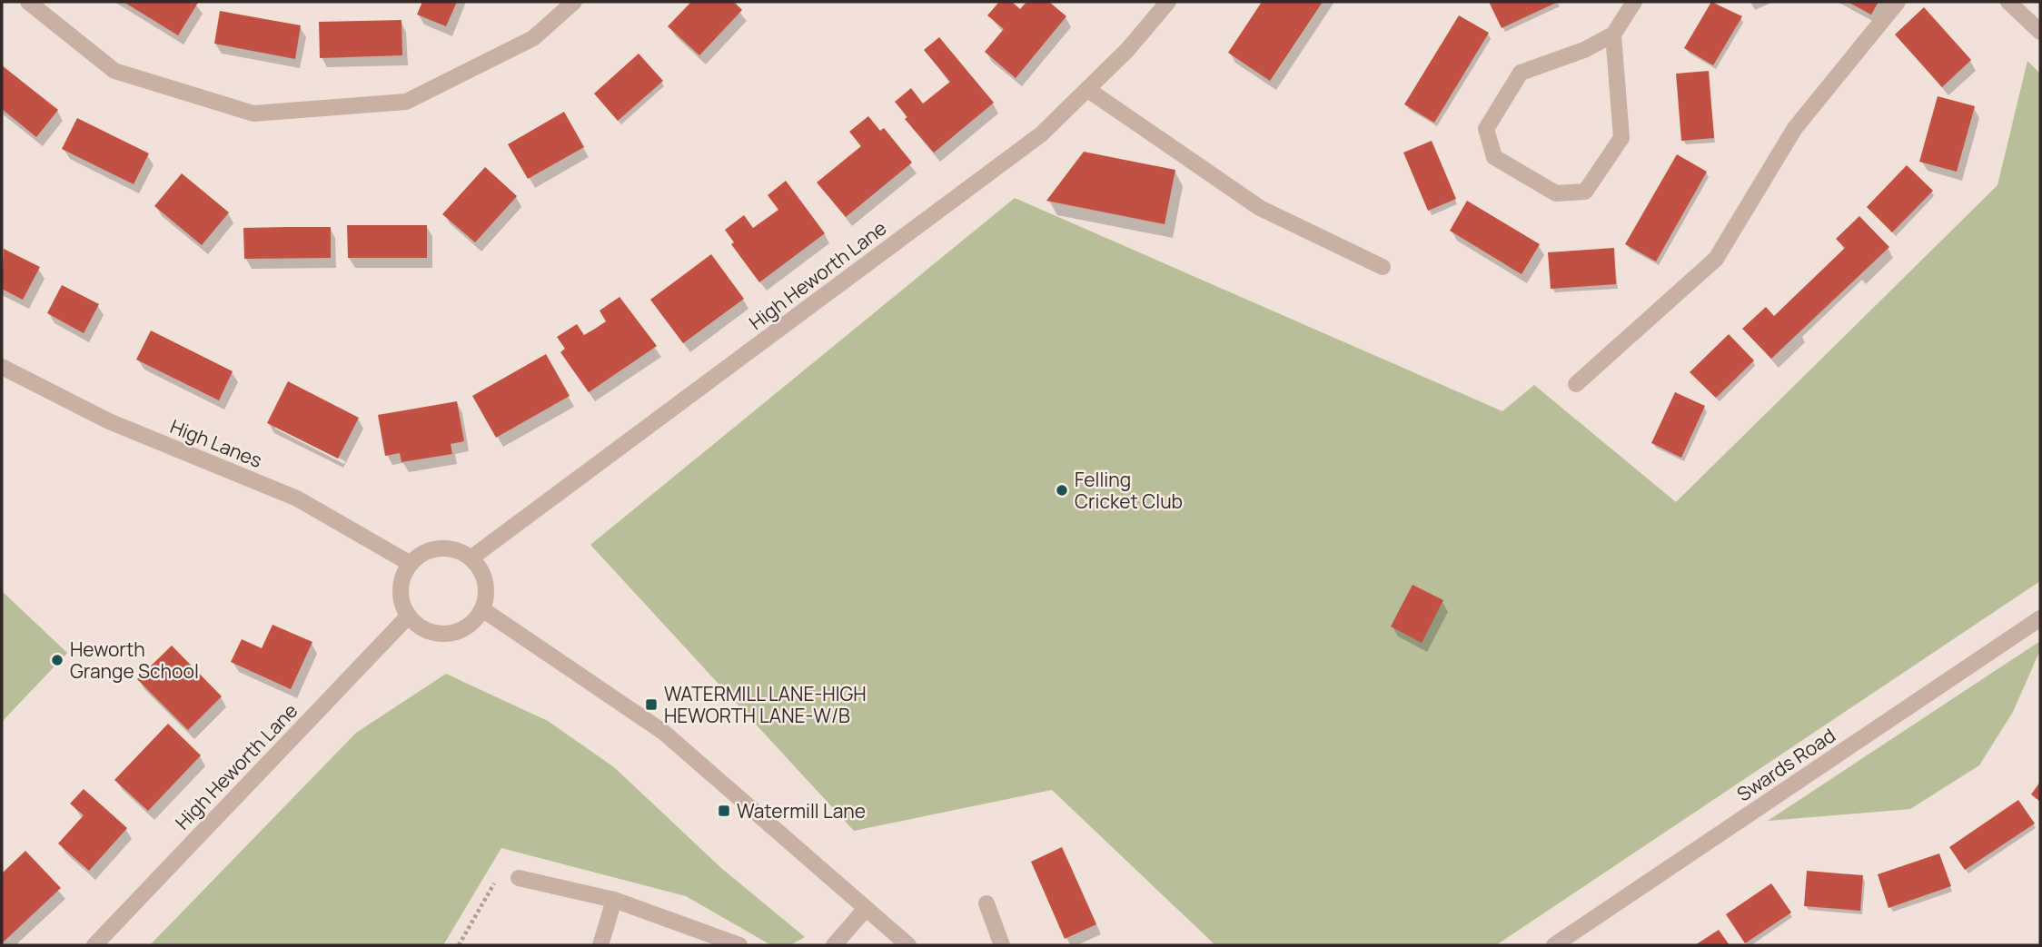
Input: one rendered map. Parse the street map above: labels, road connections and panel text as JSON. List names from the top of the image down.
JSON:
{
  "streets": {
    "street": ["High Heworth Lane", "High Lanes", "Swards Road"]
  },
  "crossings": [
    ["High Heworth Lane", "High Lanes"]
  ],
  "places": {
    "other": ["Felling Cricket Club", "Heworth Grange School"],
    "transit": ["WATERMILL LANE-HIGH HEWORTH LANE-W/B", "Watermill Lane"]
  }
}
